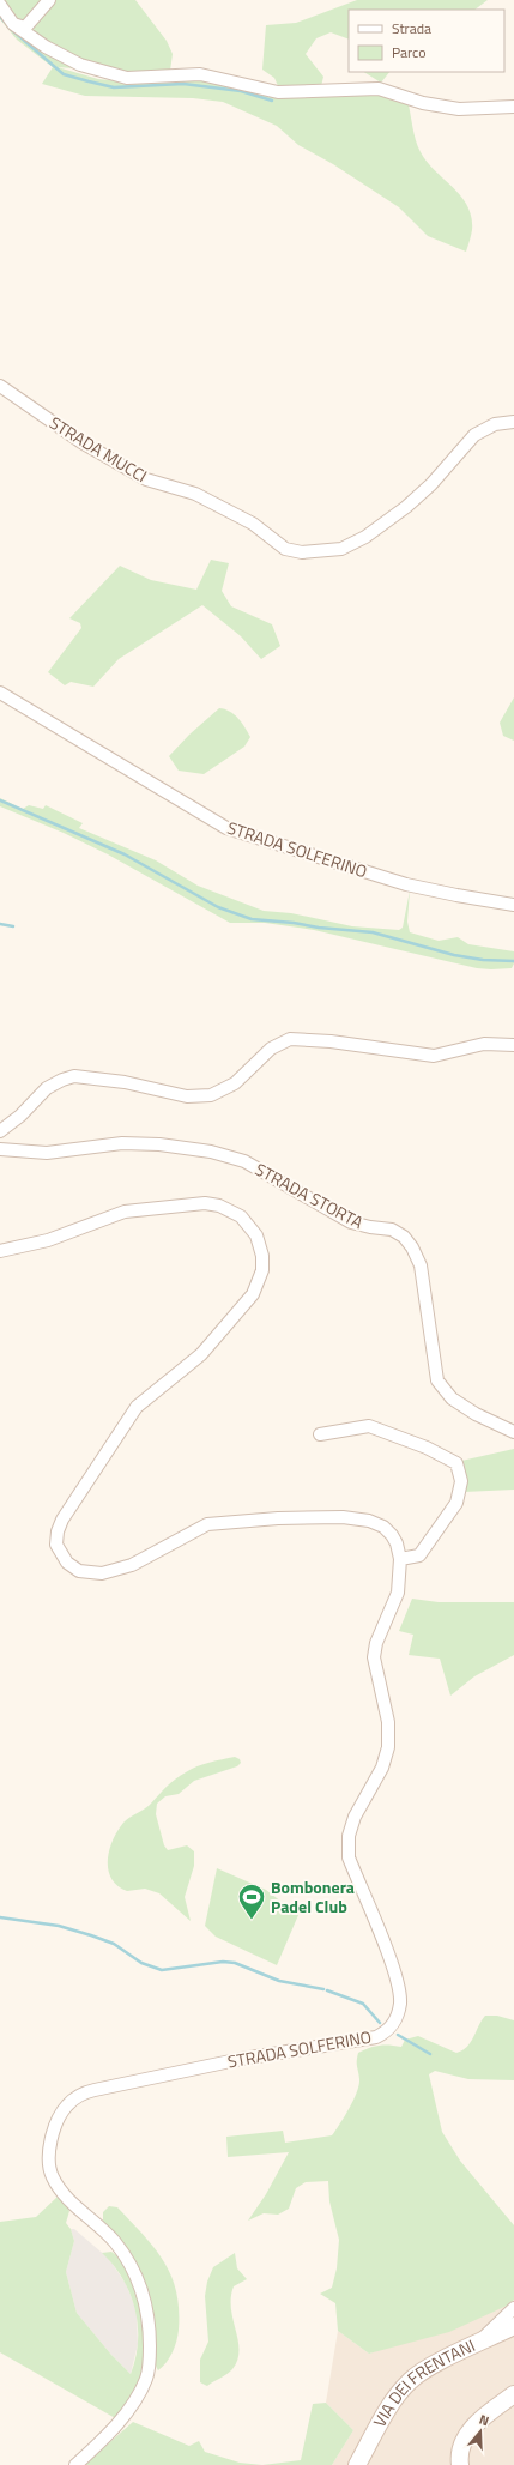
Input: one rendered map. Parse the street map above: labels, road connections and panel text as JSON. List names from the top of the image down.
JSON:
{
  "streets": {
    "main road": ["VIA DEI FRENTANI"],
    "street": ["STRADA MUCCI", "STRADA SOLFERINO", "STRADA STORTA"]
  },
  "places": {
    "sports": ["Bombonera Padel Club"]
  },
  "legend": ["Strada", "Parco"],
  "north": "top"
}
